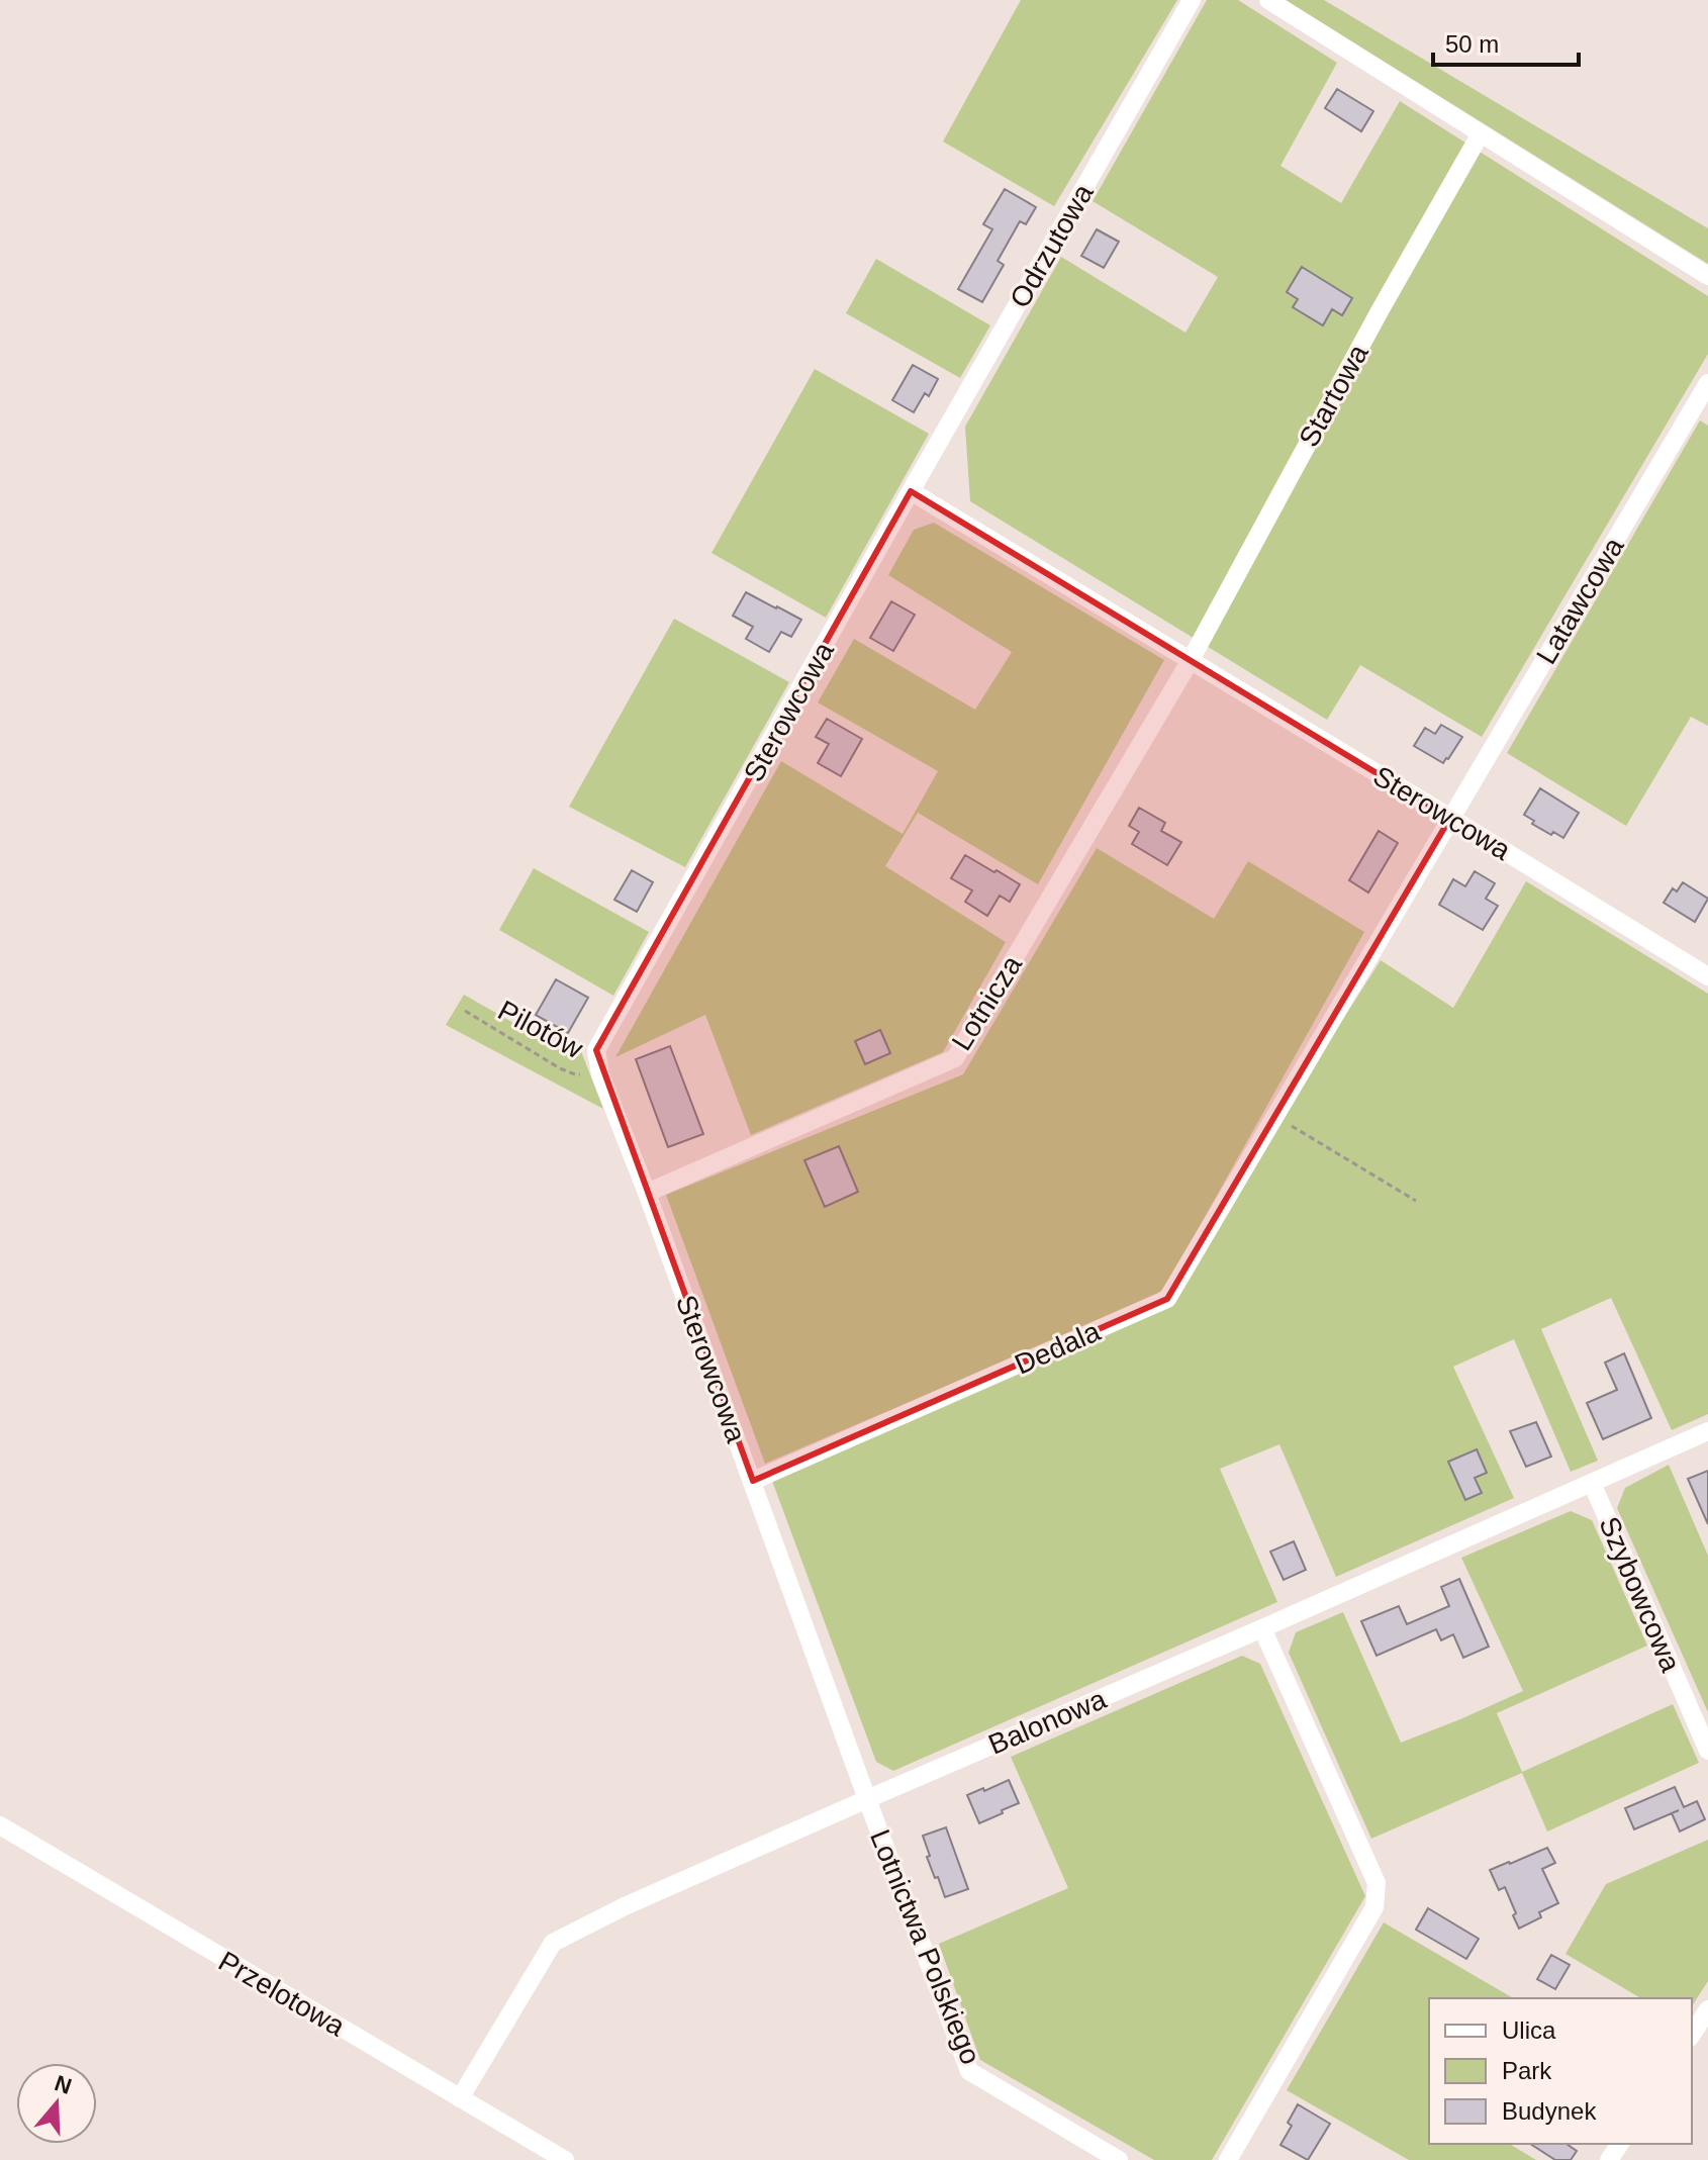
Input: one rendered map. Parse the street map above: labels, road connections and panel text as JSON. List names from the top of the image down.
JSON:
{
  "streets": {
    "street": [
      "Odrzutowa",
      "Startowa",
      "Latawcowa",
      "Sterowcowa",
      "Lotnicza",
      "Dedala",
      "Szybowcowa",
      "Balonowa",
      "Lotnictwa Polskiego",
      "Przelotowa"
    ],
    "path": ["Pilotów"]
  },
  "crossings": [
    ["Odrzutowa", "Sterowcowa"],
    ["Startowa", "Sterowcowa"],
    ["Startowa", "Lotnicza"],
    ["Latawcowa", "Sterowcowa"],
    ["Latawcowa", "Dedala"],
    ["Sterowcowa", "Lotnicza"],
    ["Sterowcowa", "Pilotów"],
    ["Sterowcowa", "Dedala"],
    ["Sterowcowa", "Balonowa"],
    ["Sterowcowa", "Lotnictwa Polskiego"],
    ["Szybowcowa", "Balonowa"],
    ["Balonowa", "Lotnictwa Polskiego"],
    ["Balonowa", "Przelotowa"]
  ],
  "legend": ["Ulica", "Park", "Budynek"],
  "scale_bar": "50 m",
  "north": "top"
}
